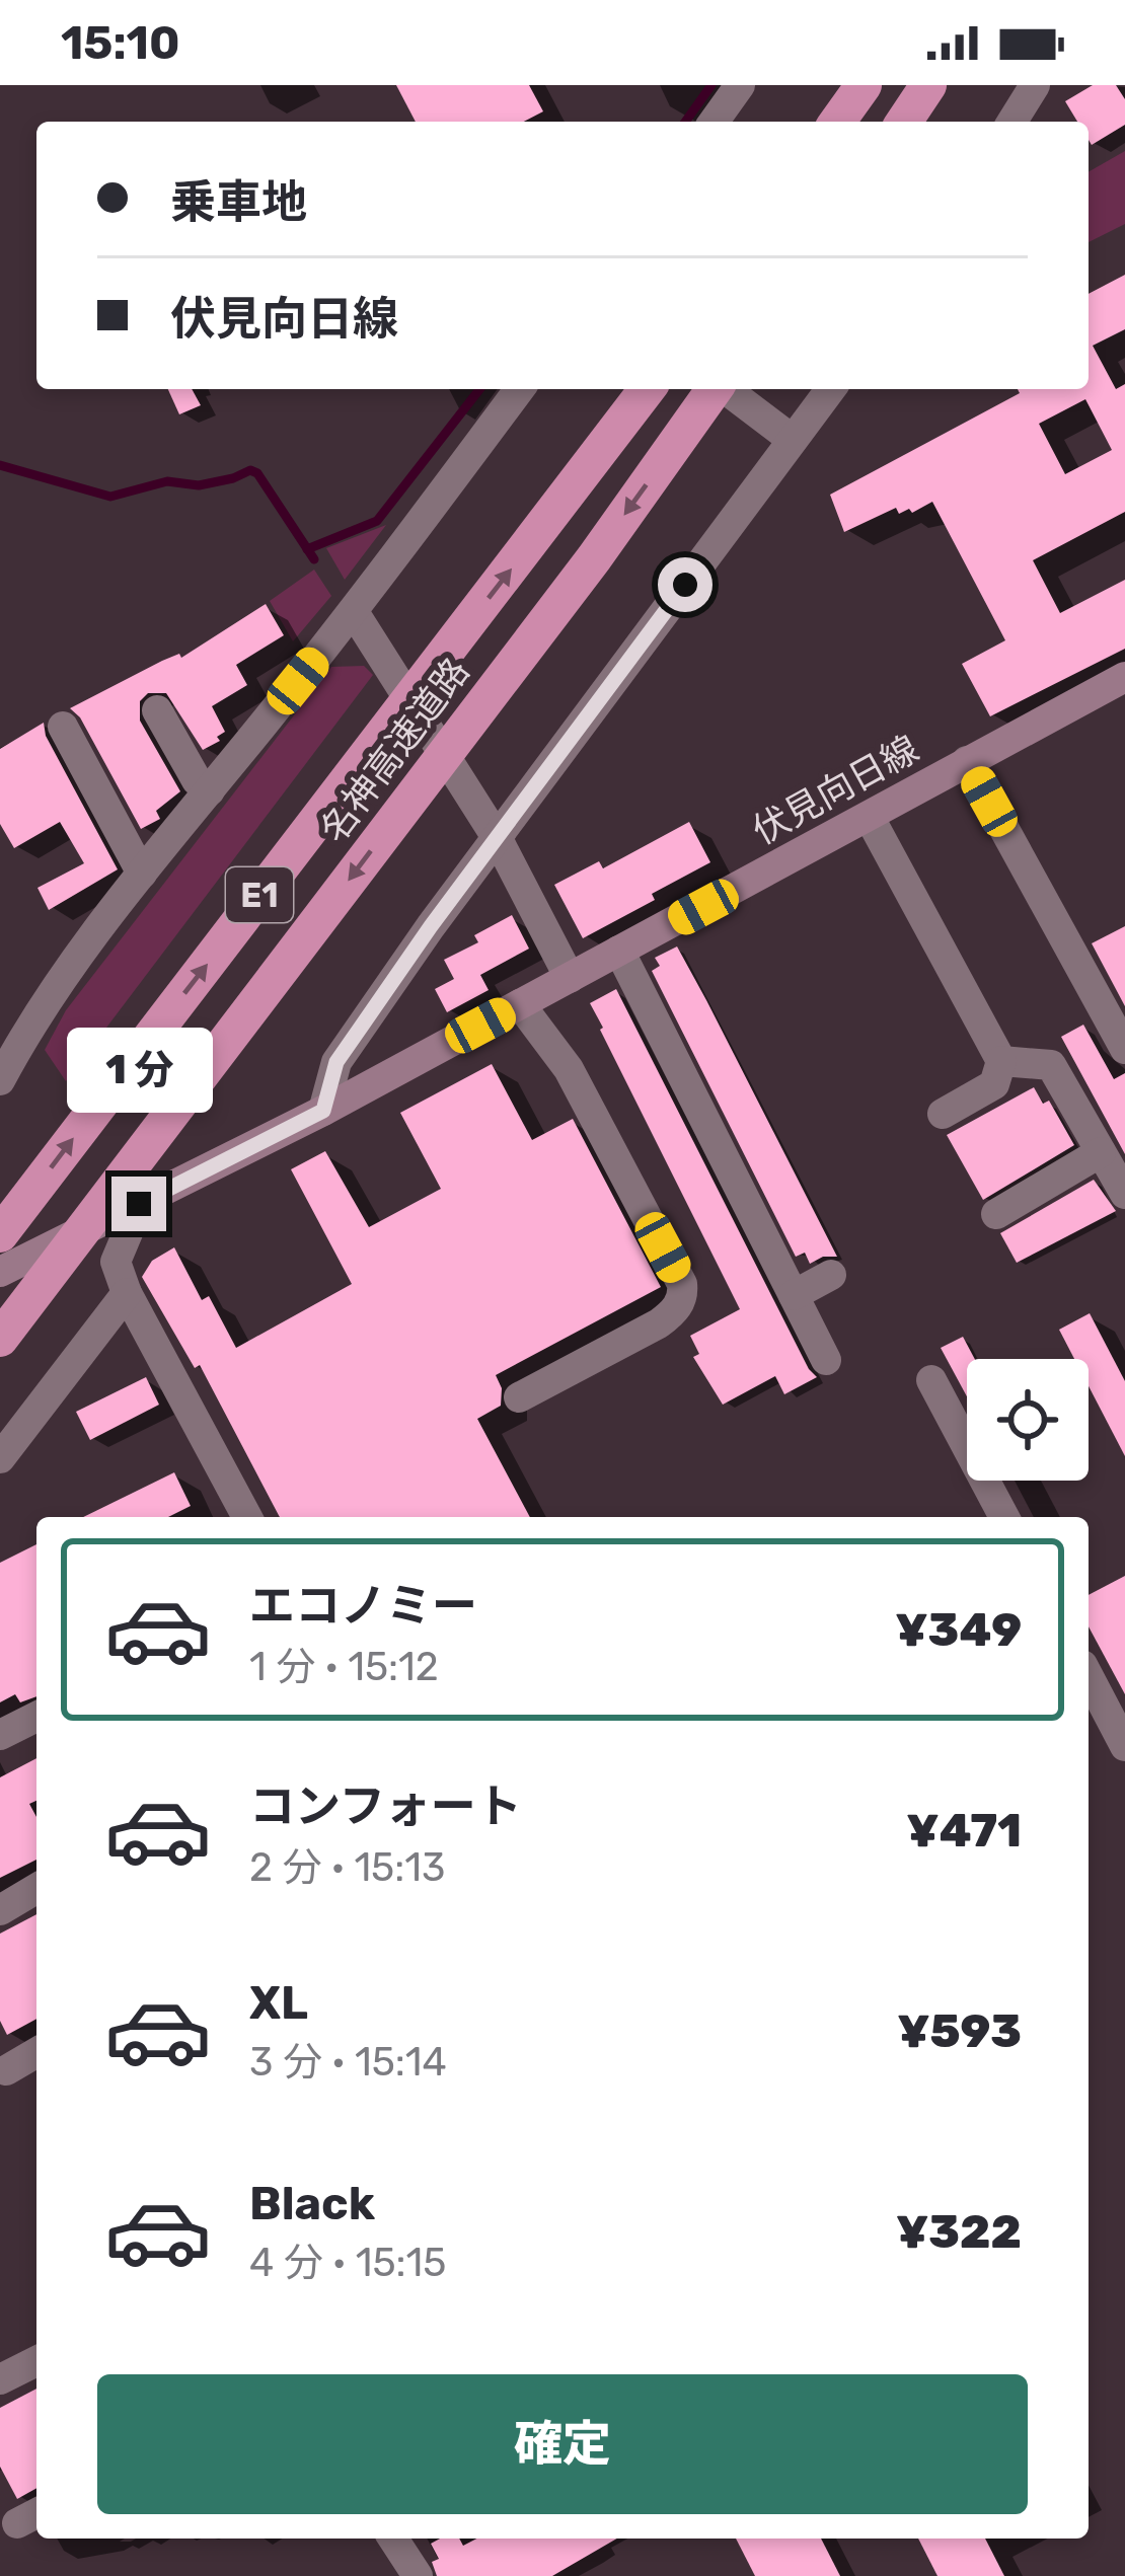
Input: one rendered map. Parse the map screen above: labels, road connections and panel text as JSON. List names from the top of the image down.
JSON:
{
  "streets": {
    "highway": ["名神高速道路", "E1"],
    "main road": ["伏見向日線"]
  },
  "page": {
    "status": "15:10",
    "banner": ["乗車地", "伏見向日線"],
    "bubble": "1 分",
    "list": [
      {
        "name": "エコノミー",
        "note": "1 分 · 15:12",
        "value": "¥349"
      },
      {
        "name": "コンフォート",
        "note": "2 分 · 15:13",
        "value": "¥471"
      },
      {
        "name": "XL",
        "note": "3 分 · 15:14",
        "value": "¥593"
      },
      {
        "name": "Black",
        "note": "4 分 · 15:15",
        "value": "¥322"
      }
    ],
    "buttons": "確定"
  }
}
